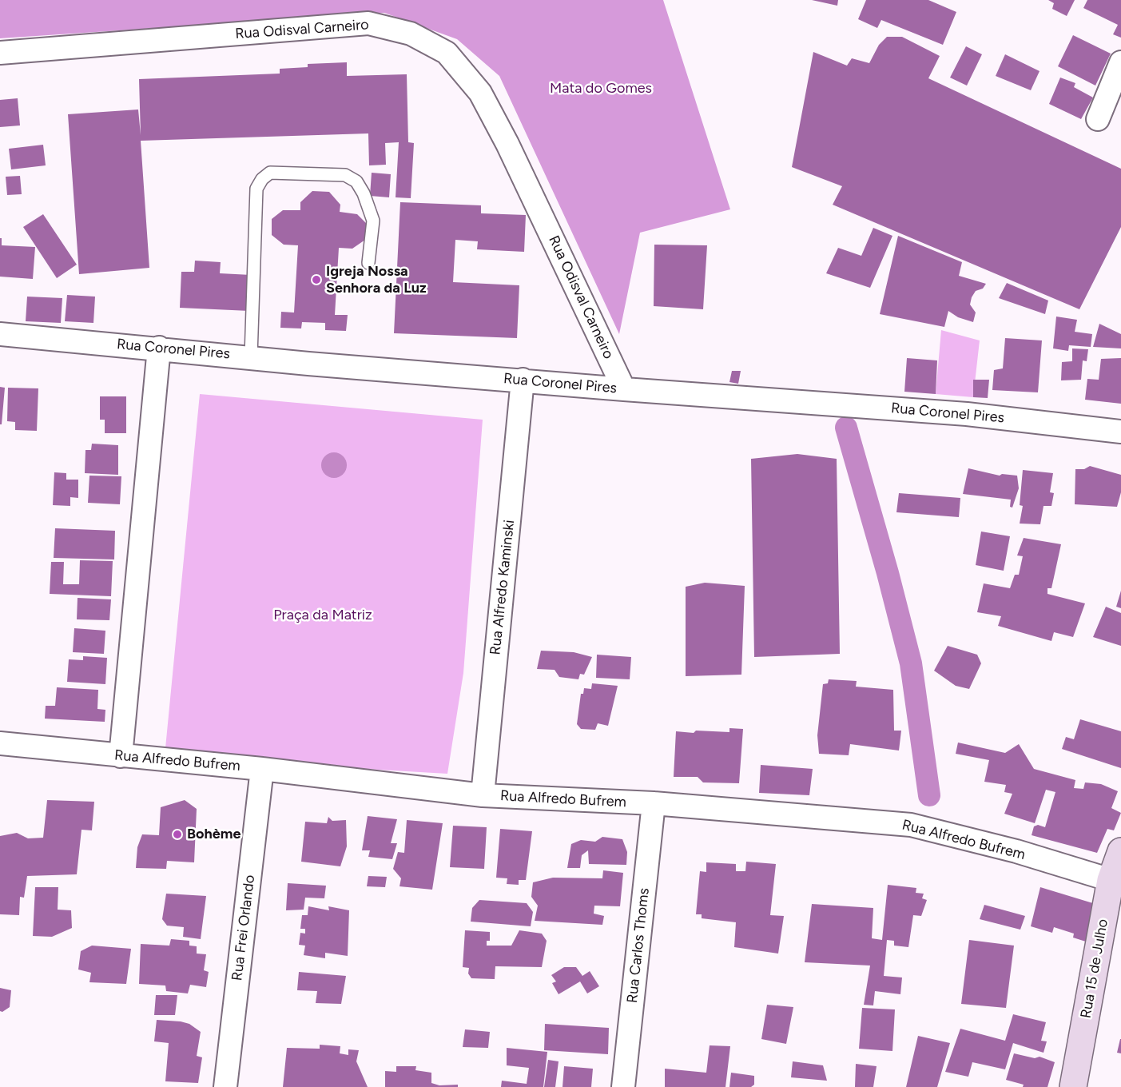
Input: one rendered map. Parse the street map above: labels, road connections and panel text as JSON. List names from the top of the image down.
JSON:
{
  "streets": {
    "main road": ["Rua 15 de Julho"],
    "street": [
      "Rua Odisval Carneiro",
      "Rua Coronel Pires",
      "Rua Alfredo Kaminski",
      "Rua Alfredo Bufrem",
      "Rua Frei Orlando",
      "Rua Carlos Thoms"
    ]
  },
  "crossings": [
    ["Rua Odisval Carneiro", "Rua Coronel Pires"],
    ["Rua Coronel Pires", "Rua Alfredo Kaminski"],
    ["Rua Alfredo Kaminski", "Rua Alfredo Bufrem"],
    ["Rua Alfredo Bufrem", "Rua Frei Orlando"],
    ["Rua Alfredo Bufrem", "Rua Carlos Thoms"],
    ["Rua Alfredo Bufrem", "Rua 15 de Julho"]
  ],
  "parks": ["Mata do Gomes", "Praça da Matriz"],
  "places": ["Igreja Nossa Senhora da Luz", "Bohème"]
}
